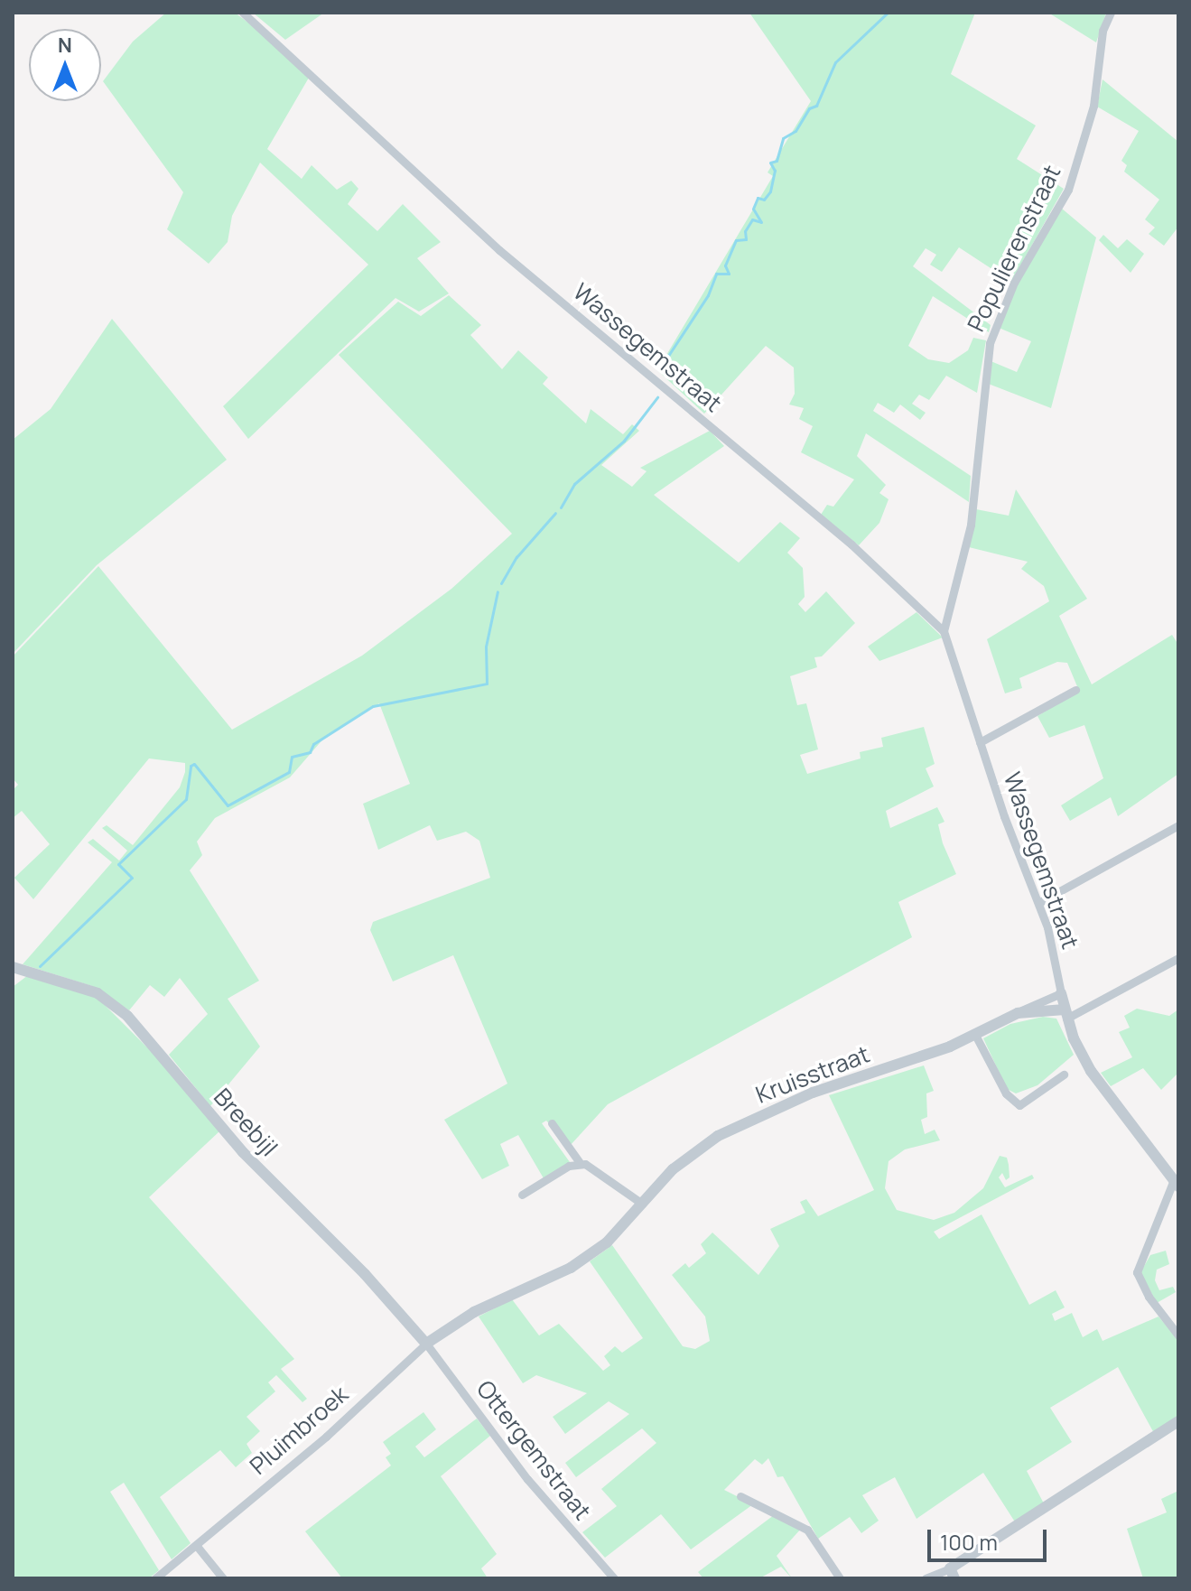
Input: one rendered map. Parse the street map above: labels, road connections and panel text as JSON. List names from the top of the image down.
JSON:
{
  "streets": {
    "street": [
      "Populierenstraat",
      "Wassegemstraat",
      "Kruisstraat",
      "Breebijl",
      "Pluimbroek",
      "Ottergemstraat"
    ]
  },
  "crossings": [
    ["Populierenstraat", "Wassegemstraat"],
    ["Wassegemstraat", "Kruisstraat"],
    ["Kruisstraat", "Breebijl"],
    ["Kruisstraat", "Pluimbroek"],
    ["Kruisstraat", "Ottergemstraat"],
    ["Breebijl", "Pluimbroek"],
    ["Breebijl", "Ottergemstraat"],
    ["Pluimbroek", "Ottergemstraat"]
  ],
  "scale_bar": "100 m",
  "north": "top"
}
